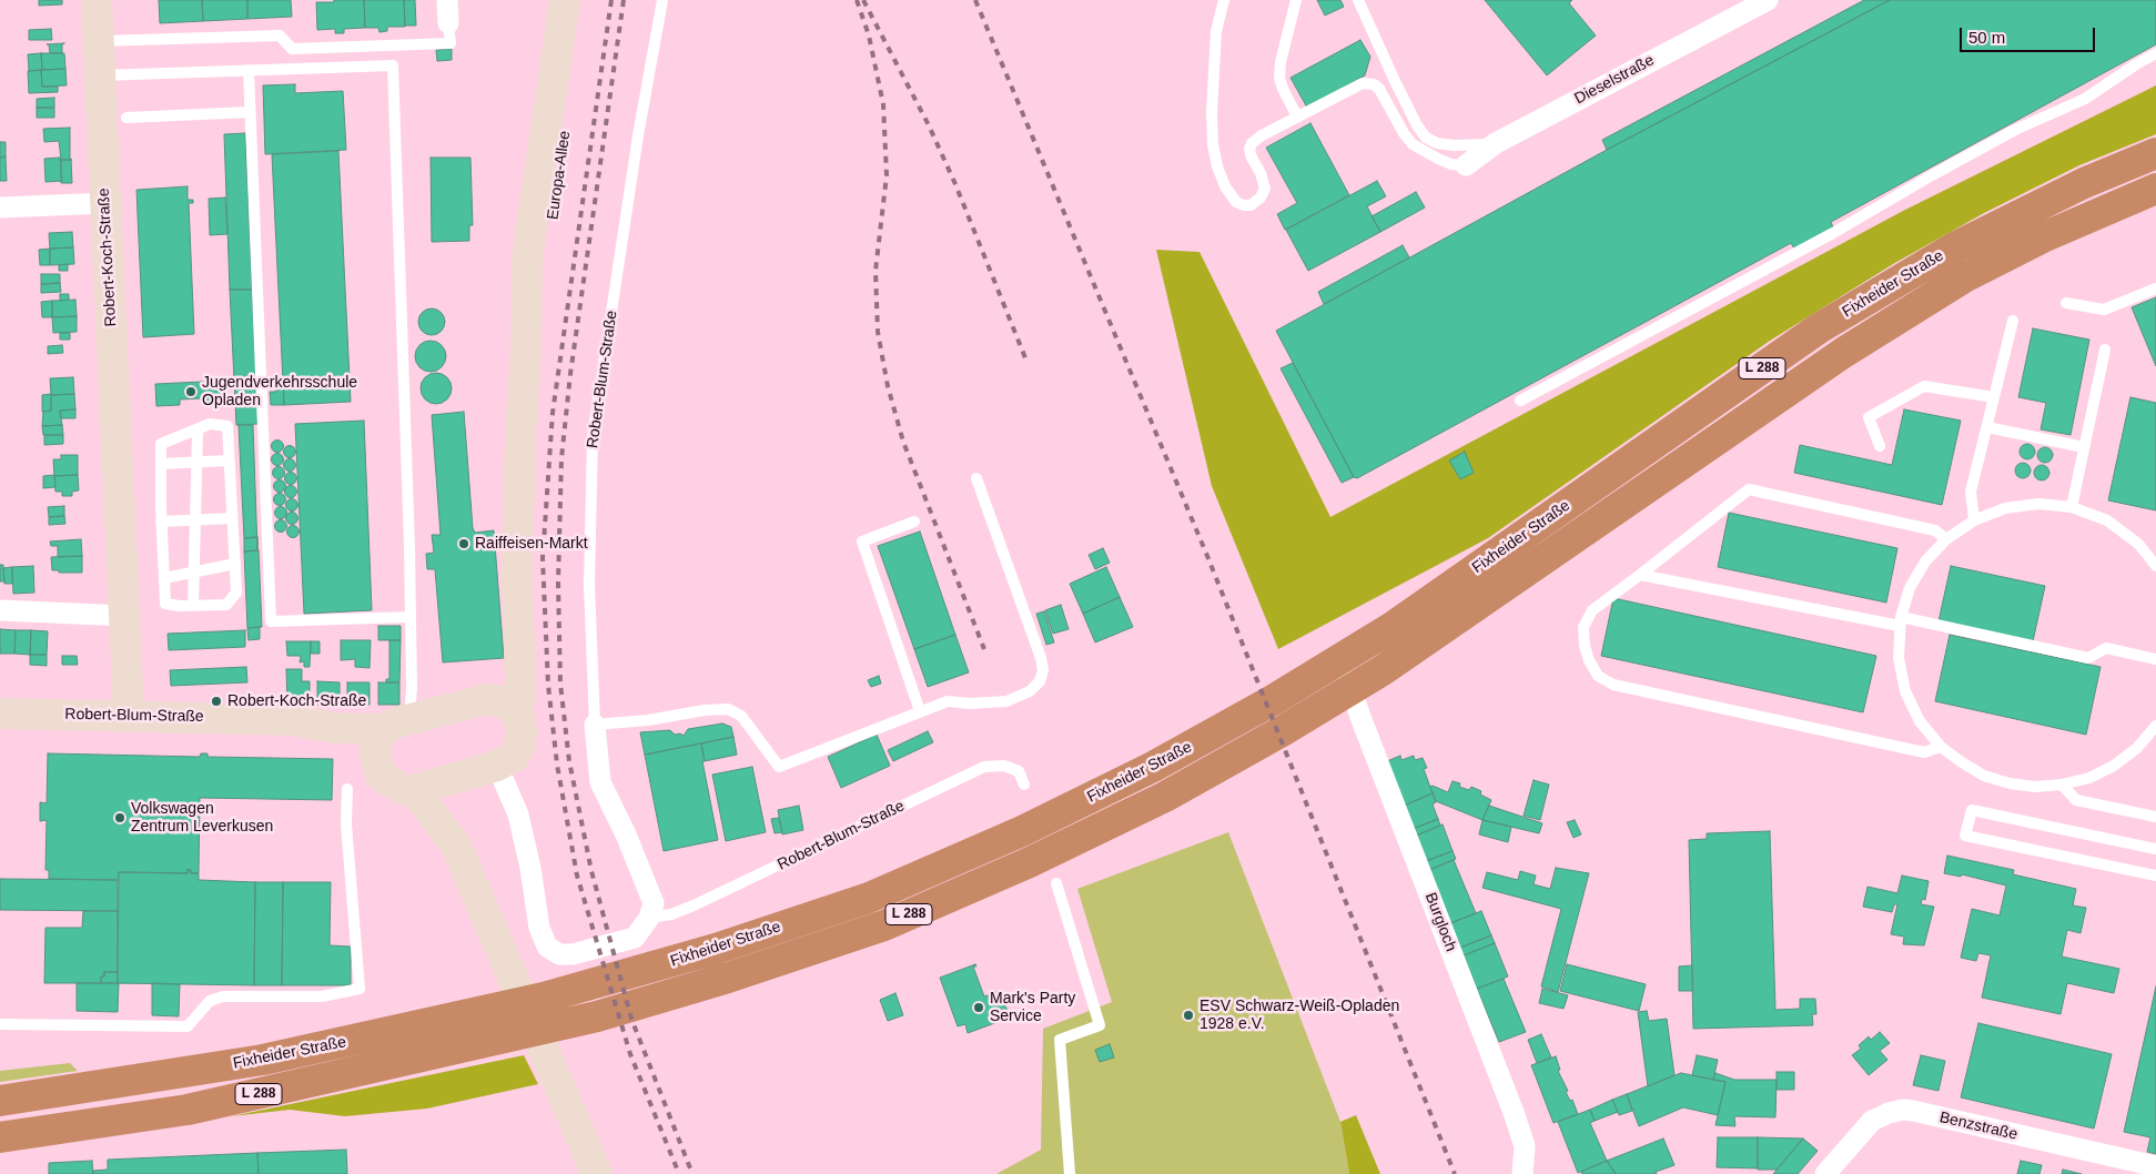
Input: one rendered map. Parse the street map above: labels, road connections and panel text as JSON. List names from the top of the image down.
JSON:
{
  "streets": {
    "highway": ["Fixheider Straße", "L 288"],
    "main road": ["Europa-Allee", "Robert-Koch-Straße", "Robert-Blum-Straße"],
    "street": ["Dieselstraße", "Burgloch", "Benzstraße"]
  },
  "crossings": [
    ["Robert-Koch-Straße", "Robert-Blum-Straße"]
  ],
  "places": [
    "Jugendverkehrsschule Opladen",
    "Raiffeisen-Markt",
    "Robert-Koch-Straße",
    "Volkswagen Zentrum Leverkusen",
    "Mark's Party Service",
    "ESV Schwarz-Weiß-Opladen 1928 e.V."
  ],
  "scale_bar": "50 m"
}
